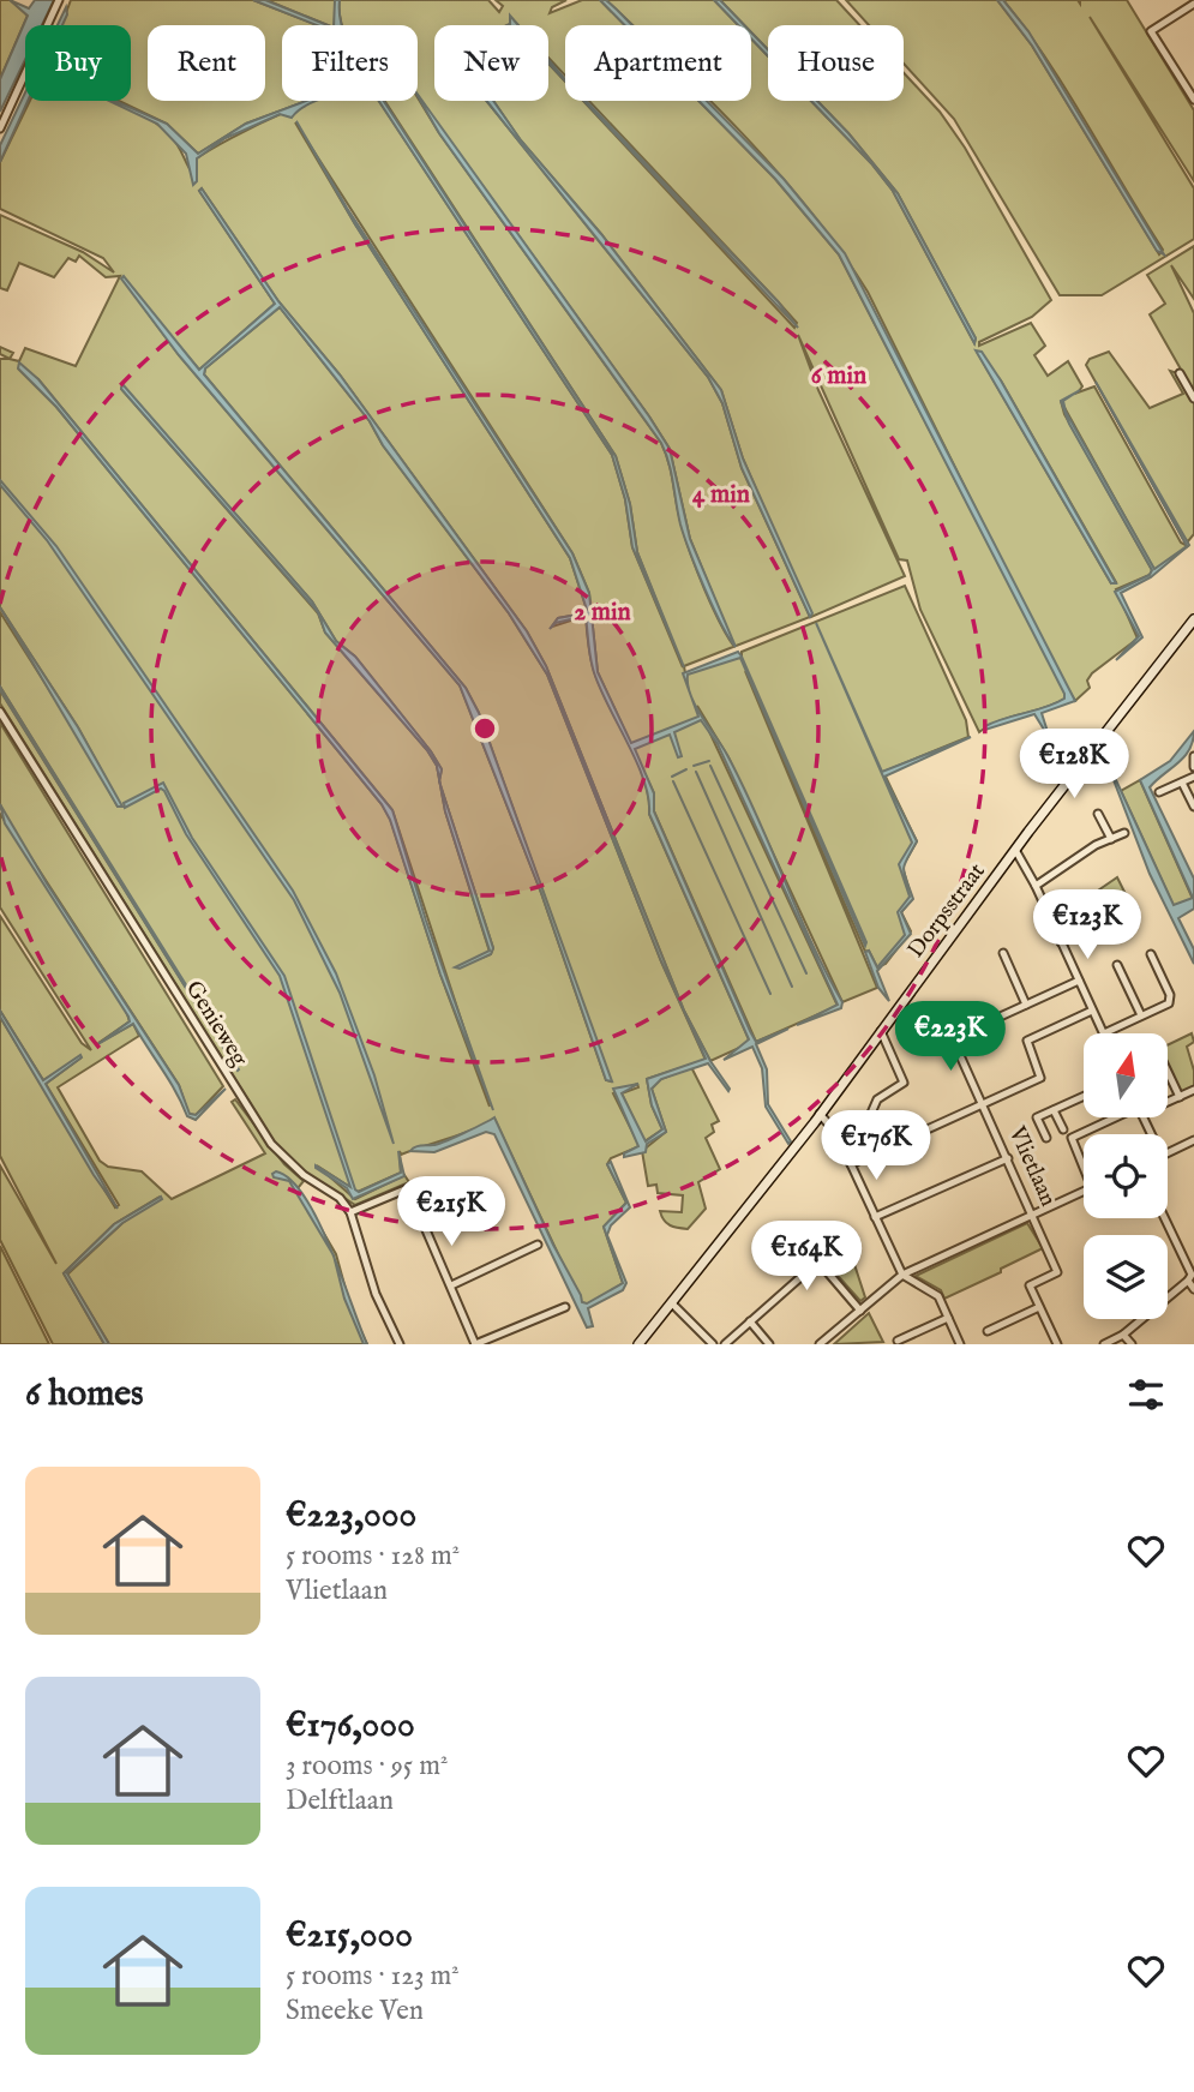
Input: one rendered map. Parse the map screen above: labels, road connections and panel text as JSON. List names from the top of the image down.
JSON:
{
  "streets": {
    "street": ["Dorpsstraat", "Genieweg", "Vlietlaan"]
  },
  "north": "top",
  "page": {
    "chip": [
      "Buy",
      "Rent",
      "Filters",
      "New",
      "Apartment",
      "House"
    ],
    "price": [
      "€128K",
      "€123K",
      "€223K",
      "€176K",
      "€215K",
      "€164K"
    ],
    "heading": "6 homes",
    "list": [
      {
        "name": "€223,000",
        "note": "5 rooms · 128 m² · Vlietlaan"
      },
      {
        "name": "€176,000",
        "note": "3 rooms · 95 m² · Delftlaan"
      },
      {
        "name": "€215,000",
        "note": "5 rooms · 123 m² · Smeeke Ven"
      }
    ]
  },
  "rings": ["6 min", "4 min", "2 min"]
}
